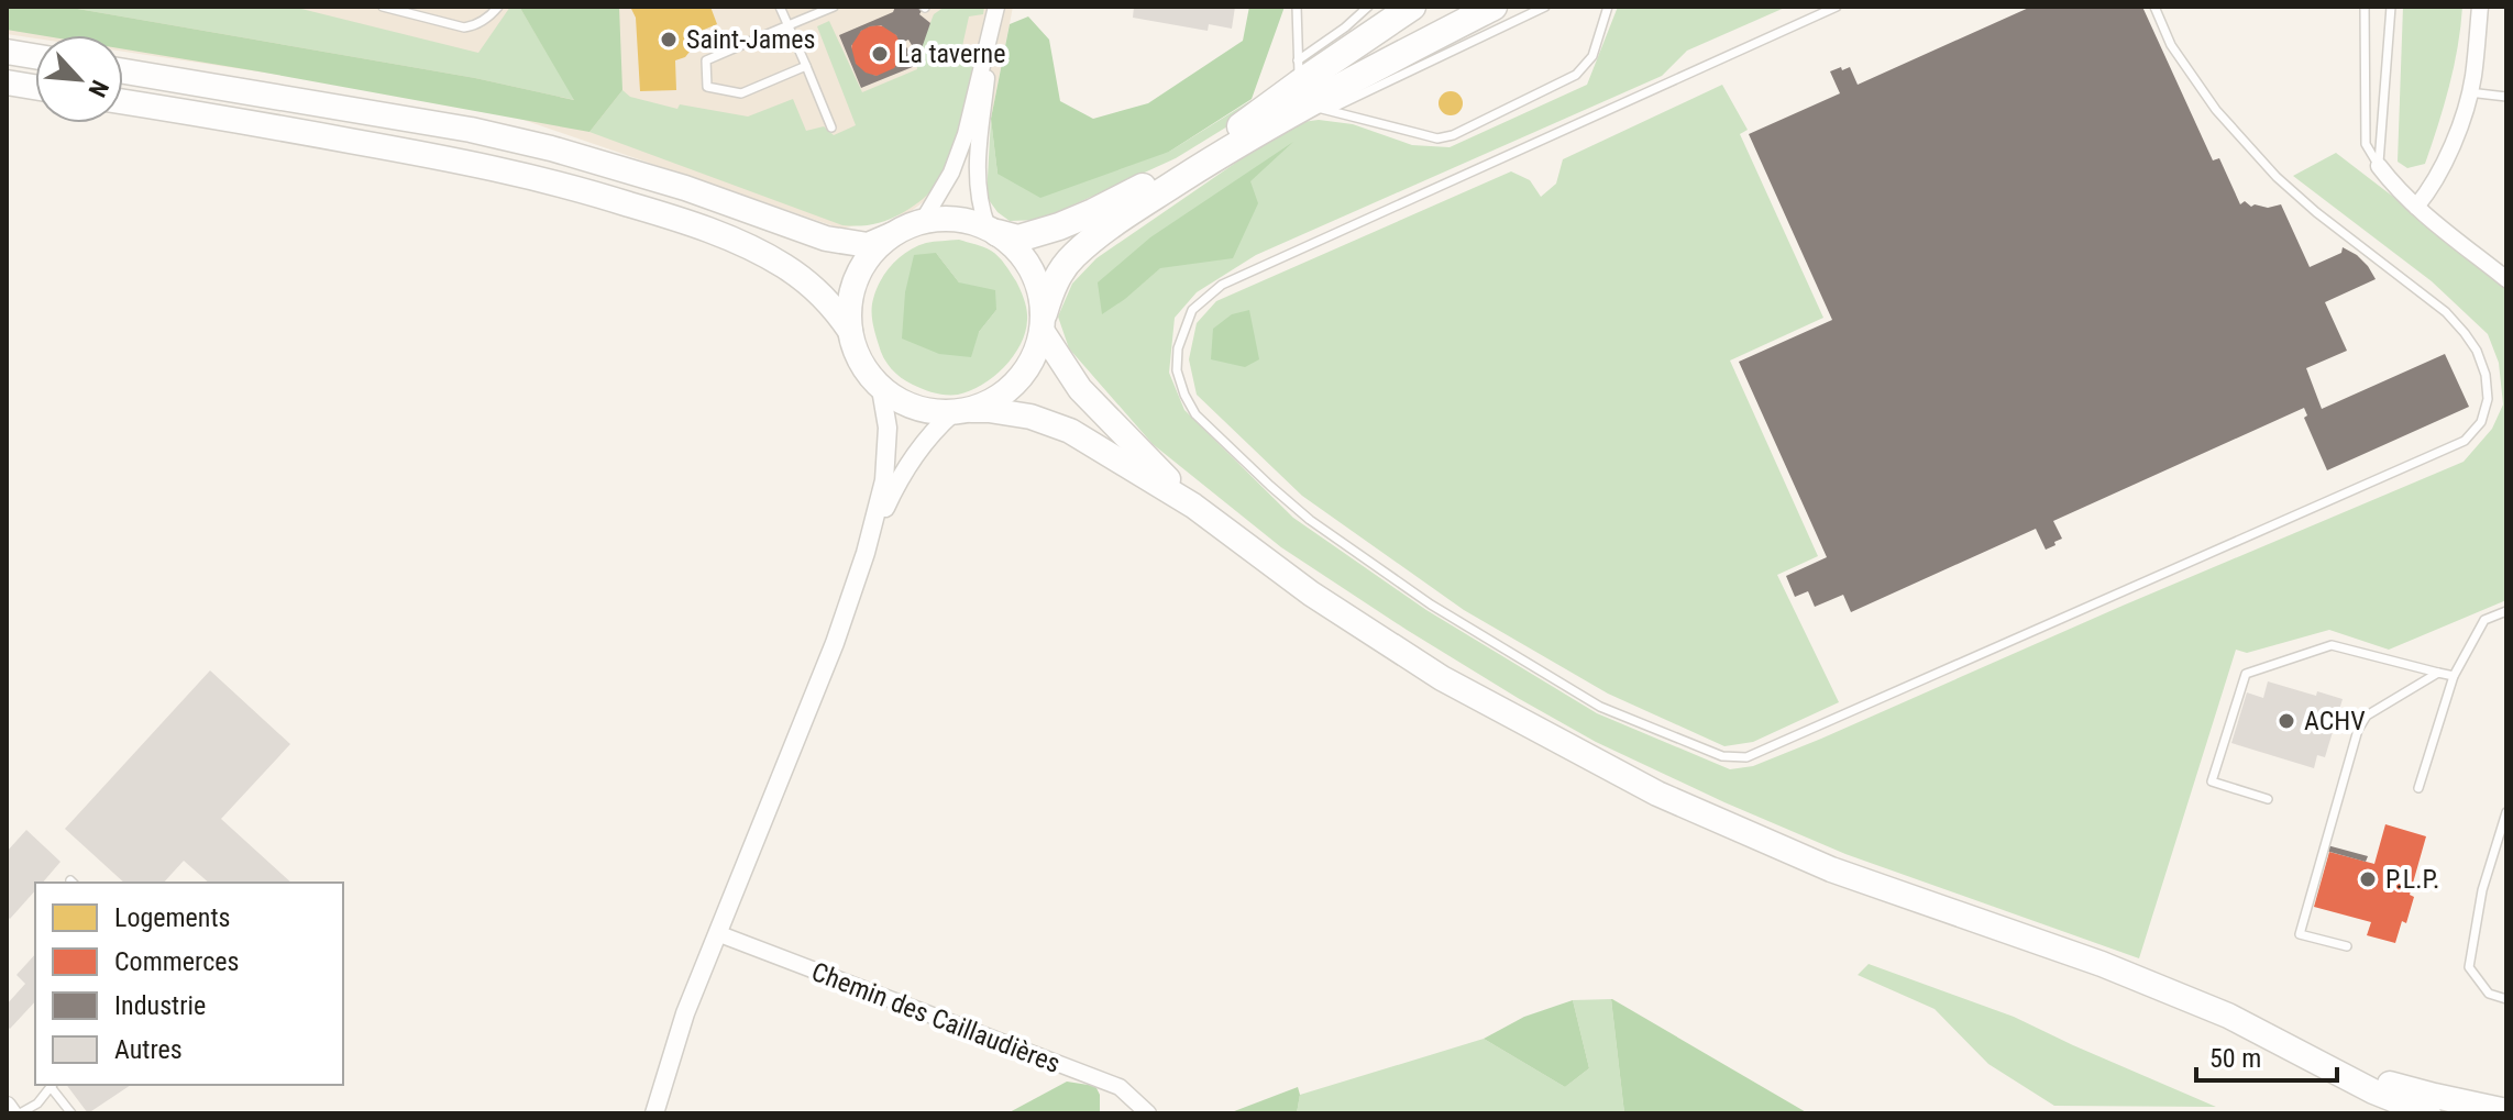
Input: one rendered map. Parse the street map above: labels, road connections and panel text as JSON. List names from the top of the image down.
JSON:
{
  "streets": {
    "street": ["Chemin des Caillaudières"]
  },
  "places": [
    "Saint-James",
    "La taverne",
    "ACHV",
    "P.L.P."
  ],
  "legend": [
    "Logements",
    "Commerces",
    "Industrie",
    "Autres"
  ],
  "scale_bar": "50 m",
  "north": "bottom right"
}
